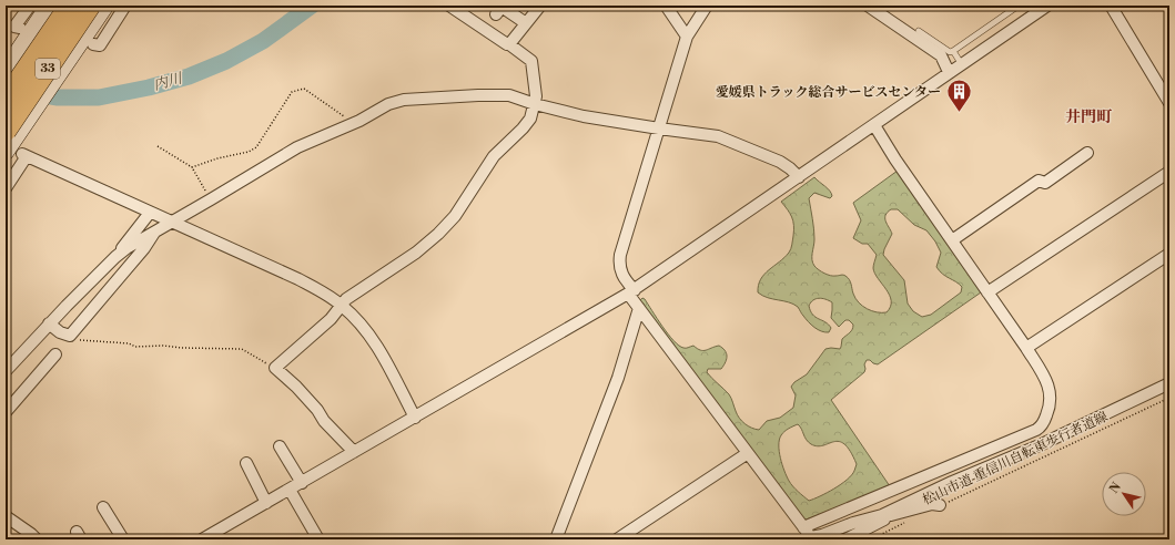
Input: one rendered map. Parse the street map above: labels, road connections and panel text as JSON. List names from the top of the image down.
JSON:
{
  "streets": {
    "highway": ["33"],
    "path": ["松山市道 重信川自転車歩行者道線"]
  },
  "districts": ["井門町"],
  "water": ["内川"],
  "places": {
    "building": ["愛媛県トラック総合サービスセンター"]
  },
  "north": "top left"
}
